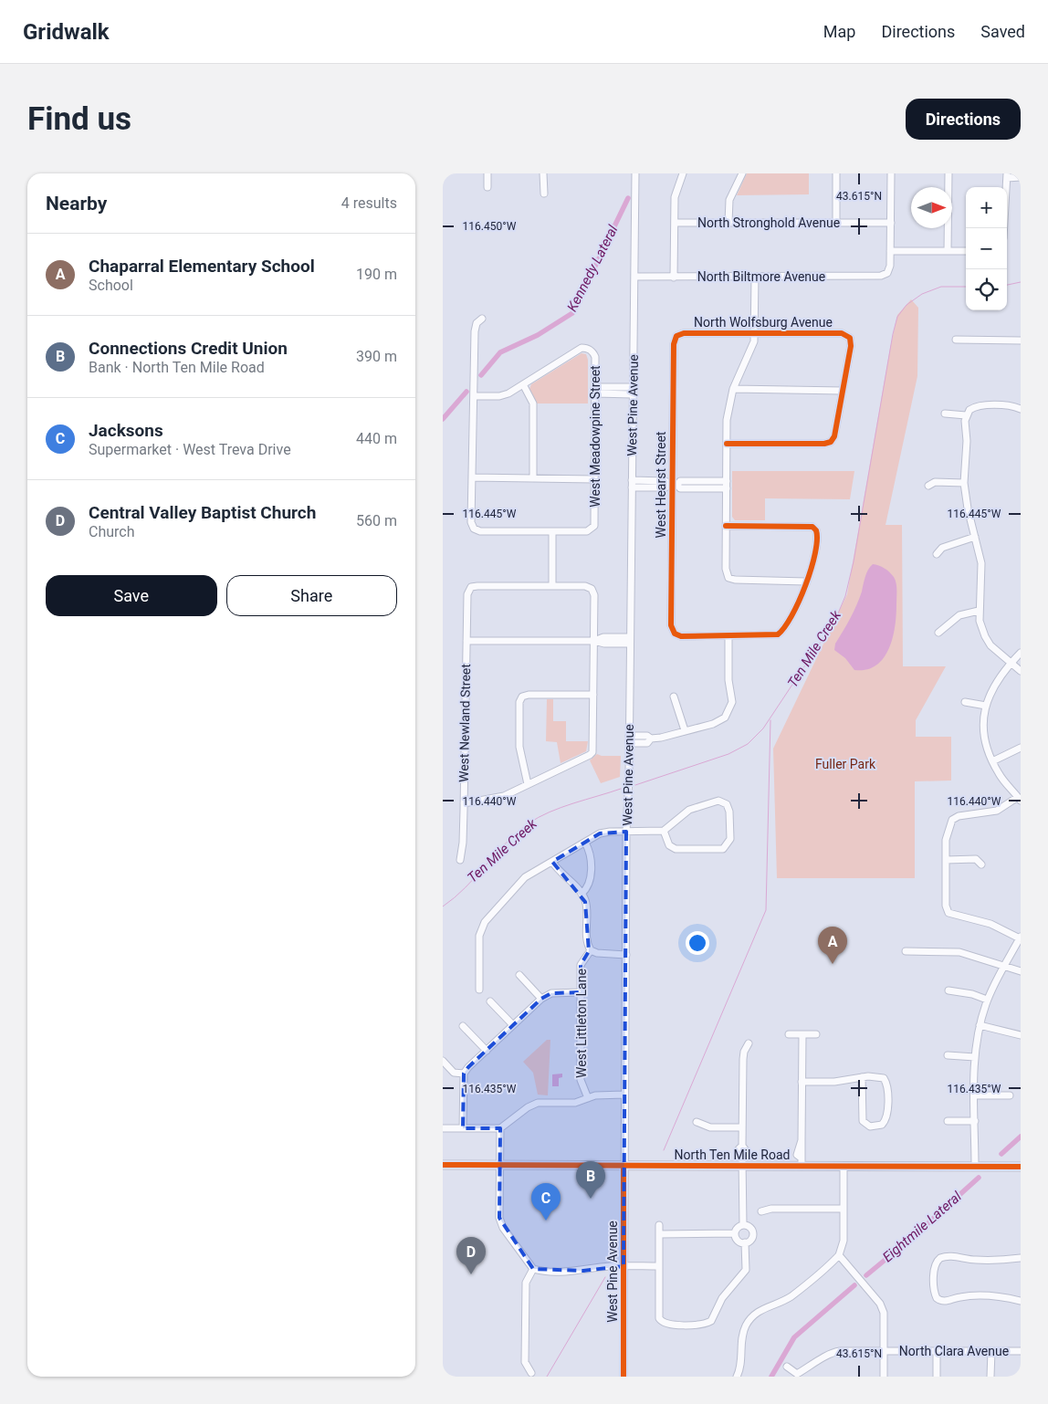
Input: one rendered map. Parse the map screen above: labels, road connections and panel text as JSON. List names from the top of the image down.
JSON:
{
  "streets": {
    "main road": ["North Ten Mile Road"],
    "street": [
      "North Stronghold Avenue",
      "North Biltmore Avenue",
      "North Wolfsburg Avenue",
      "West Pine Avenue",
      "West Meadowpine Street",
      "West Hearst Street",
      "West Newland Street",
      "West Littleton Lane",
      "North Clara Avenue"
    ]
  },
  "crossings": [
    ["North Biltmore Avenue", "West Pine Avenue"],
    ["North Wolfsburg Avenue", "West Hearst Street"],
    ["West Pine Avenue", "North Ten Mile Road"]
  ],
  "water": ["Kennedy Lateral", "Ten Mile Creek", "Eightmile Lateral"],
  "parks": ["Fuller Park"],
  "north": "right",
  "page": {
    "header": "Gridwalk",
    "nav": ["Map", "Directions", "Saved"],
    "buttons": [
      "Directions",
      ["Save", "Share"]
    ],
    "title": "Find us",
    "heading": ["Nearby", "4 results"],
    "map_buttons": ["+", "−"],
    "list": [
      {
        "mark": "A",
        "name": "Chaparral Elementary School",
        "note": "School",
        "value": "190 m"
      },
      {
        "mark": "B",
        "name": "Connections Credit Union",
        "note": "Bank · North Ten Mile Road",
        "value": "390 m"
      },
      {
        "mark": "C",
        "name": "Jacksons",
        "note": "Supermarket · West Treva Drive",
        "value": "440 m"
      },
      {
        "mark": "D",
        "name": "Central Valley Baptist Church",
        "note": "Church",
        "value": "560 m"
      }
    ],
    "pins": [
      "A",
      "B",
      "C",
      "D"
    ]
  },
  "coordinates": [
    "43.615°N",
    "116.450°W",
    "116.445°W",
    "116.440°W",
    "116.435°W"
  ]
}
